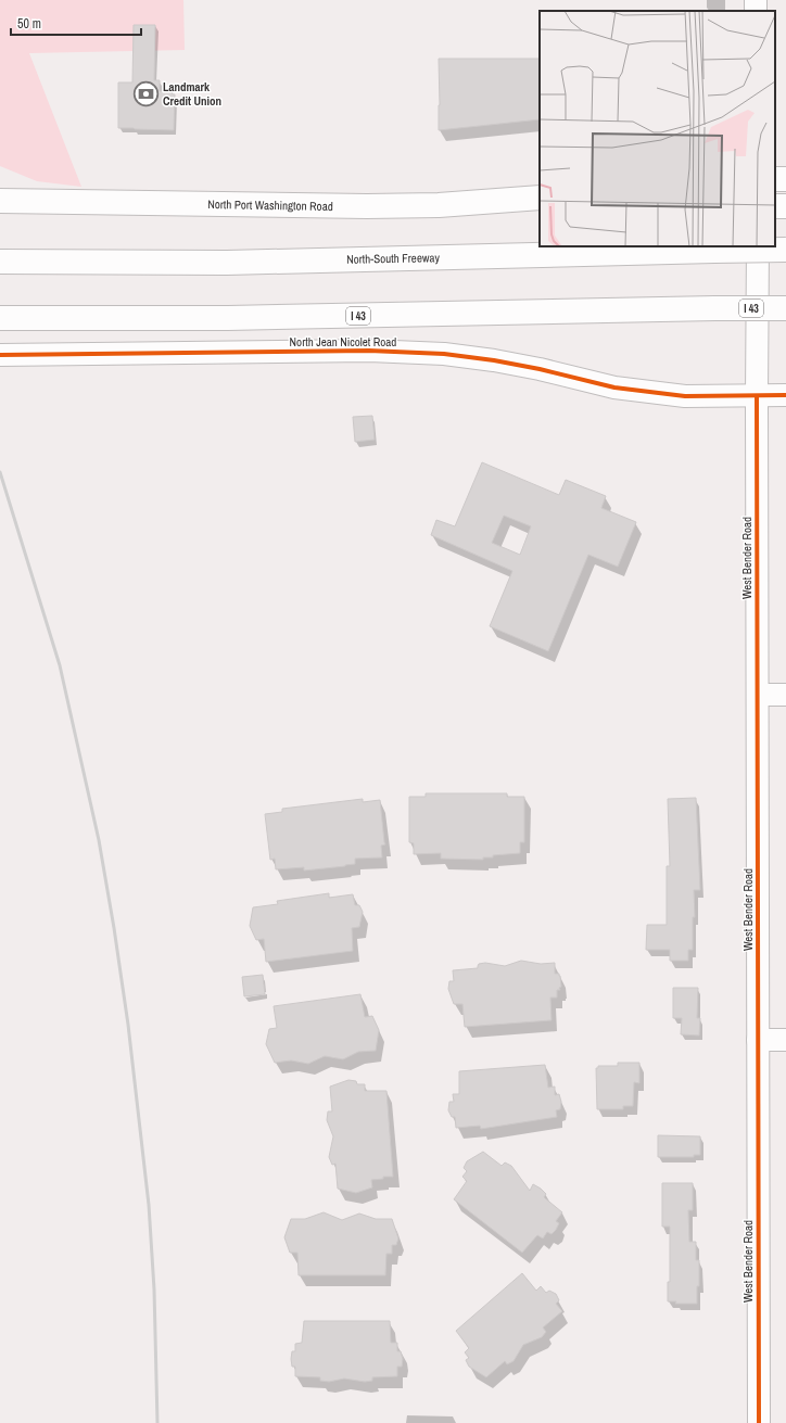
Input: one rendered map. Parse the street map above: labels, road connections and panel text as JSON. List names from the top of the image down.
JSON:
{
  "streets": {
    "main road": ["North Port Washington Road", "North-South Freeway", "I 43"],
    "street": ["North Jean Nicolet Road", "West Bender Road"]
  },
  "crossings": [
    ["North Jean Nicolet Road", "West Bender Road"]
  ],
  "places": {
    "bank": ["Landmark Credit Union"]
  },
  "scale_bar": "50 m"
}
